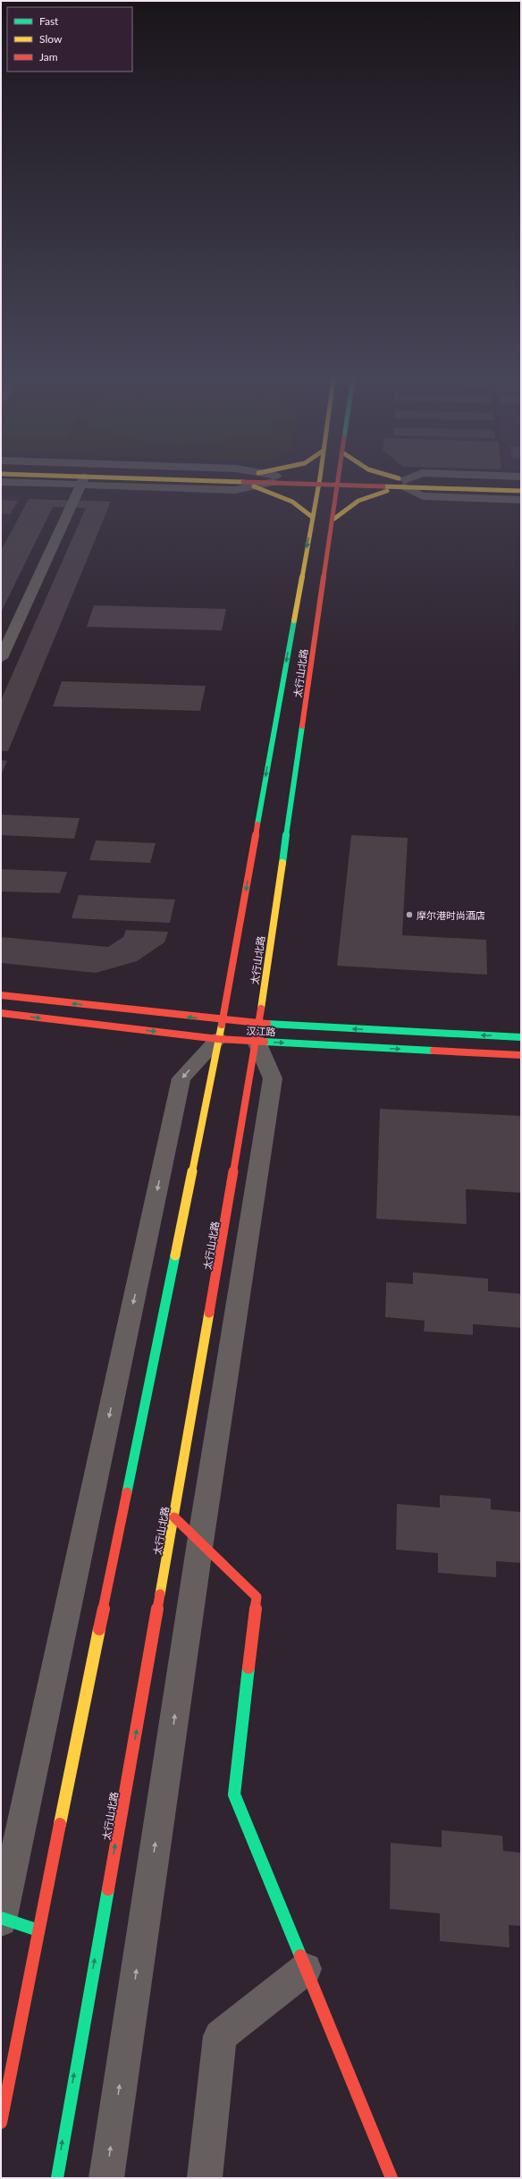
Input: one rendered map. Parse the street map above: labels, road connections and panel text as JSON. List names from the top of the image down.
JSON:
{
  "streets": {
    "main road": ["太行山北路", "汉江路"]
  },
  "crossings": [
    ["太行山北路", "汉江路"]
  ],
  "places": ["摩尔港时尚酒店"],
  "legend": ["Fast", "Slow", "Jam"]
}
